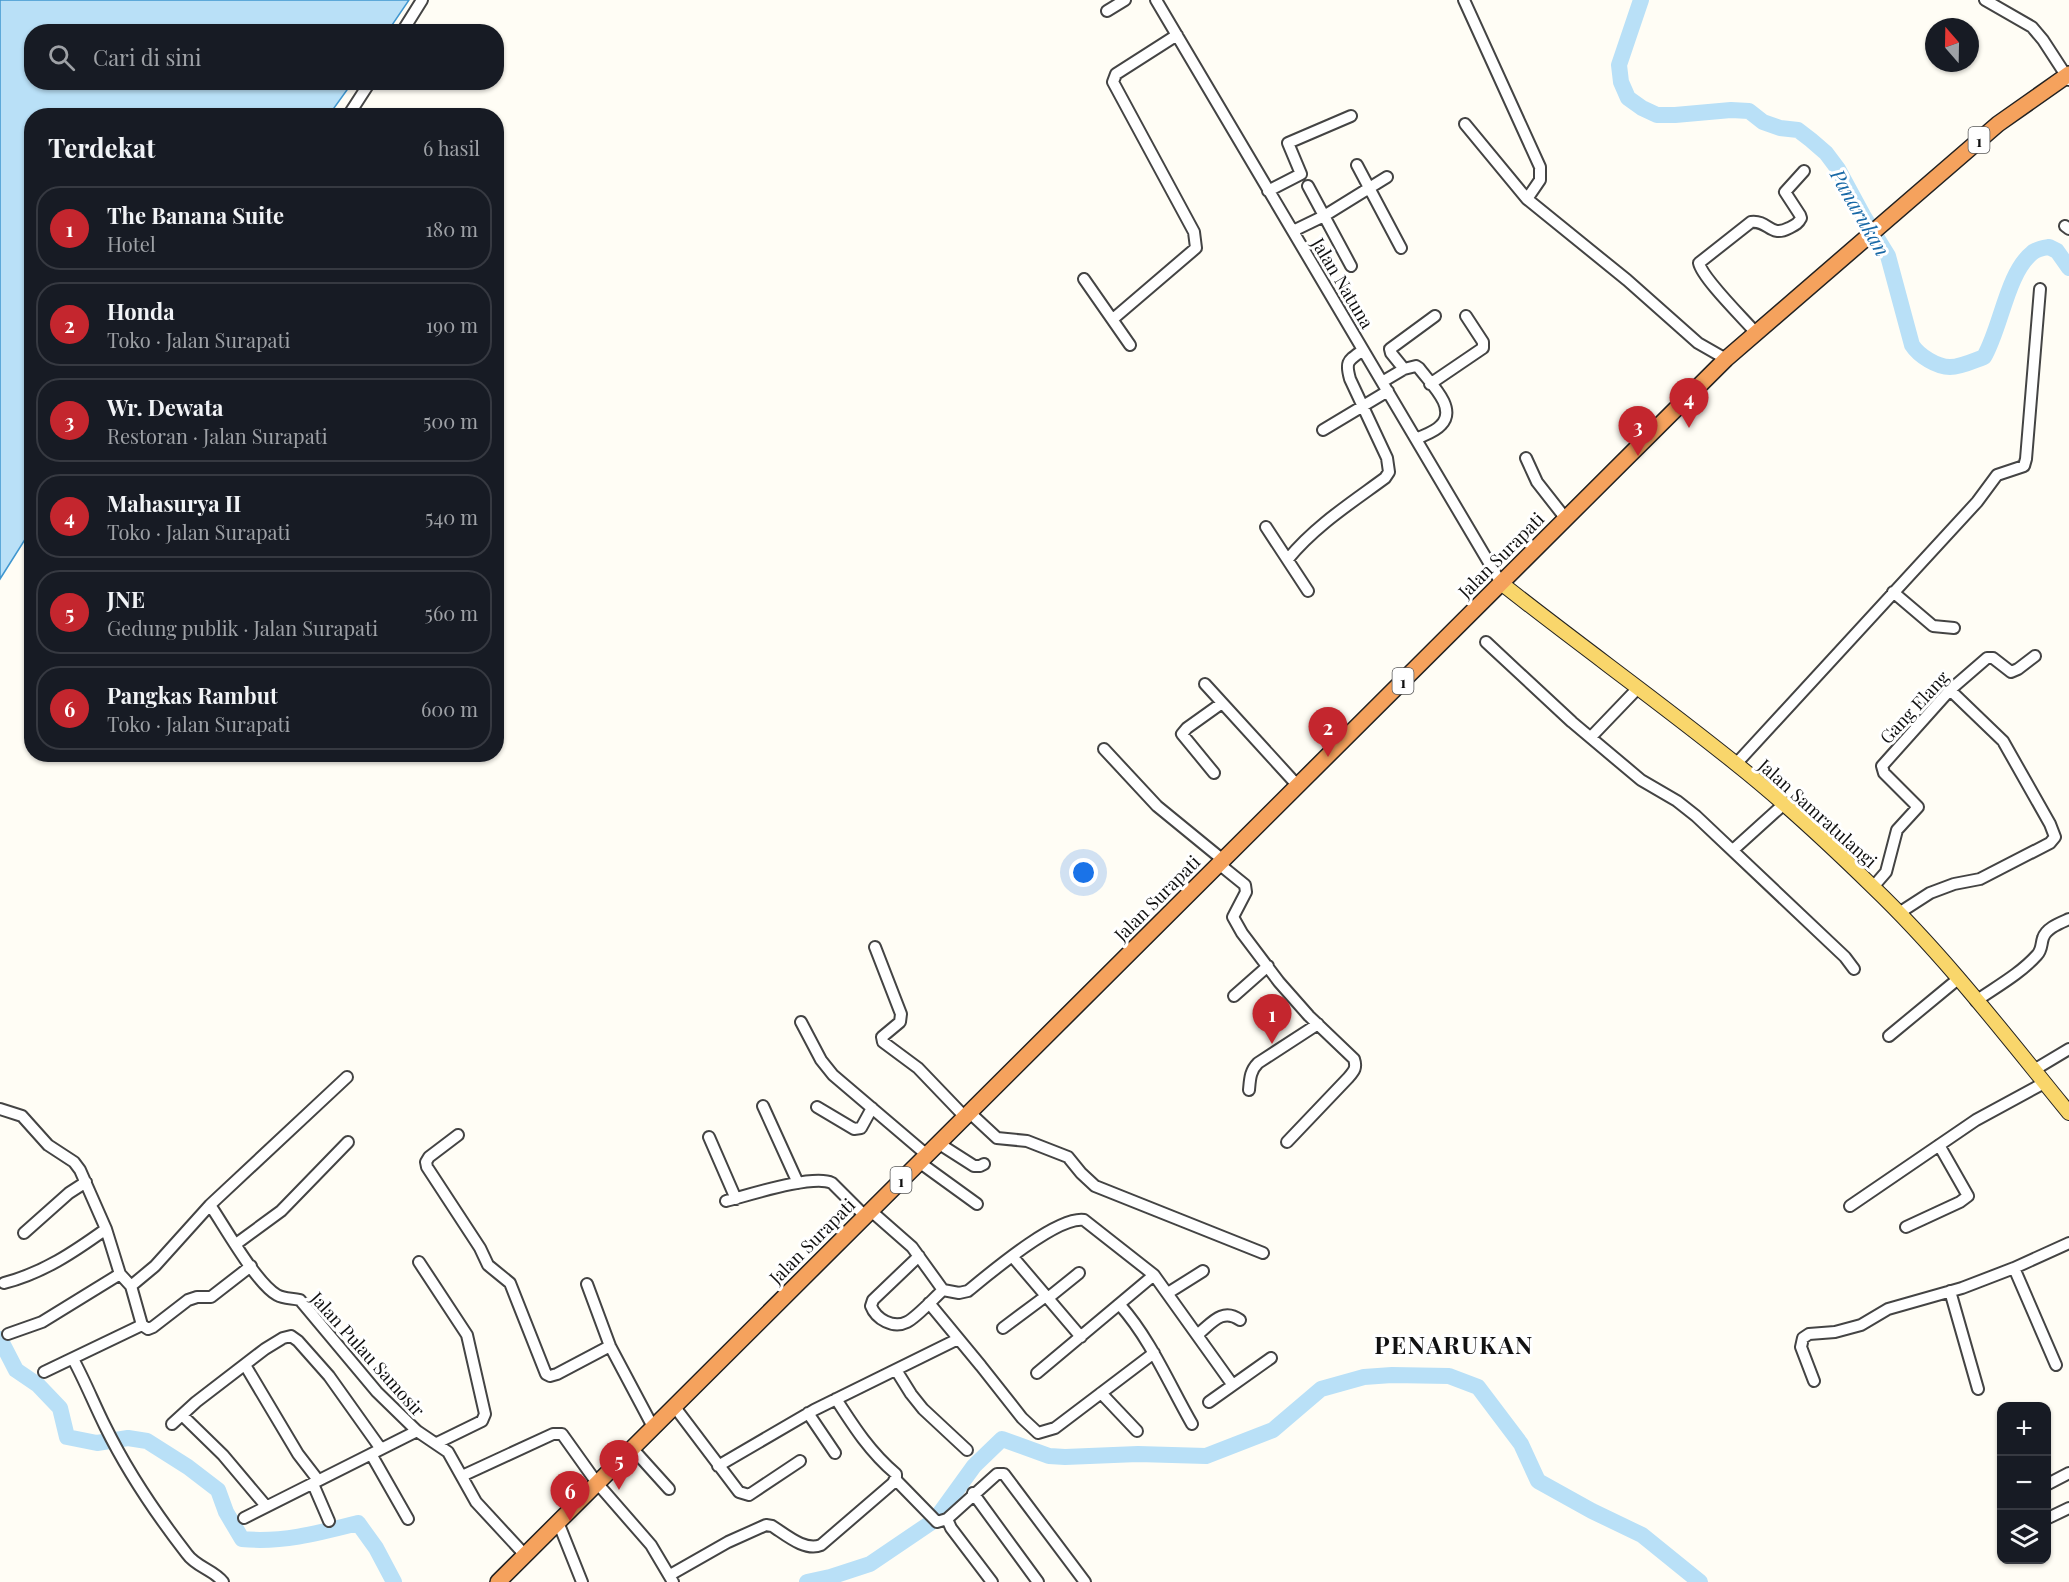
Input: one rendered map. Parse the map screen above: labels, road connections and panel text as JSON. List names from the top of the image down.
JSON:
{
  "streets": {
    "highway": ["1", "Jalan Surapati"],
    "main road": ["Jalan Samratulangi"],
    "street": ["Jalan Natuna", "Gang Elang", "Jalan Pulau Samosir"]
  },
  "crossings": [
    ["Jalan Natuna", "Jalan Surapati"],
    ["Jalan Natuna", "Jalan Samratulangi"],
    ["Jalan Surapati", "Jalan Samratulangi"],
    ["Jalan Surapati", "Jalan Pulau Samosir"],
    ["Gang Elang", "Jalan Samratulangi"]
  ],
  "districts": ["PENARUKAN"],
  "water": ["Panarukan"],
  "north": "top",
  "page": {
    "search": "Cari di sini",
    "heading": ["Terdekat", "6 hasil"],
    "list": [
      {
        "mark": "1",
        "name": "The Banana Suite",
        "note": "Hotel",
        "value": "180 m"
      },
      {
        "mark": "2",
        "name": "Honda",
        "note": "Toko · Jalan Surapati",
        "value": "190 m"
      },
      {
        "mark": "3",
        "name": "Wr. Dewata",
        "note": "Restoran · Jalan Surapati",
        "value": "500 m"
      },
      {
        "mark": "4",
        "name": "Mahasurya II",
        "note": "Toko · Jalan Surapati",
        "value": "540 m"
      },
      {
        "mark": "5",
        "name": "JNE",
        "note": "Gedung publik · Jalan Surapati",
        "value": "560 m"
      },
      {
        "mark": "6",
        "name": "Pangkas Rambut",
        "note": "Toko · Jalan Surapati",
        "value": "600 m"
      }
    ],
    "pins": [
      "4",
      "3",
      "2",
      "1",
      "5",
      "6"
    ],
    "map_buttons": ["+", "−"]
  }
}
